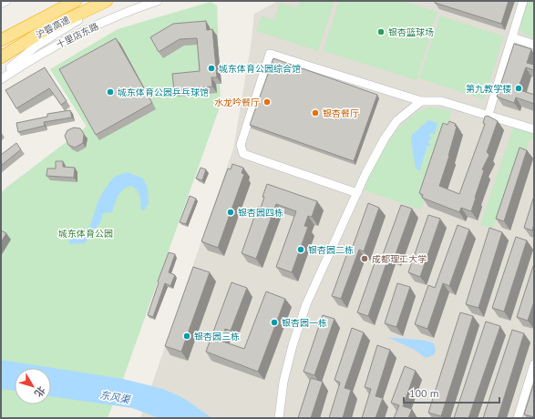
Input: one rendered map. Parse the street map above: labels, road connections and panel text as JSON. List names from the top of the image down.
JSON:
{
  "streets": {
    "highway": ["沪蓉高速"],
    "street": ["十里店东路"]
  },
  "water": ["东风渠"],
  "parks": ["城东体育公园"],
  "places": [
    "银杏篮球场",
    "城东体育公园综合馆",
    "第九教学楼",
    "城东体育公园乒乓球馆",
    "水龙吟餐厅",
    "银杏餐厅",
    "银杏园四栋",
    "银杏园二栋",
    "成都理工大学",
    "银杏园一栋",
    "银杏园三栋"
  ],
  "scale_bar": "100 m",
  "north": "bottom right"
}
